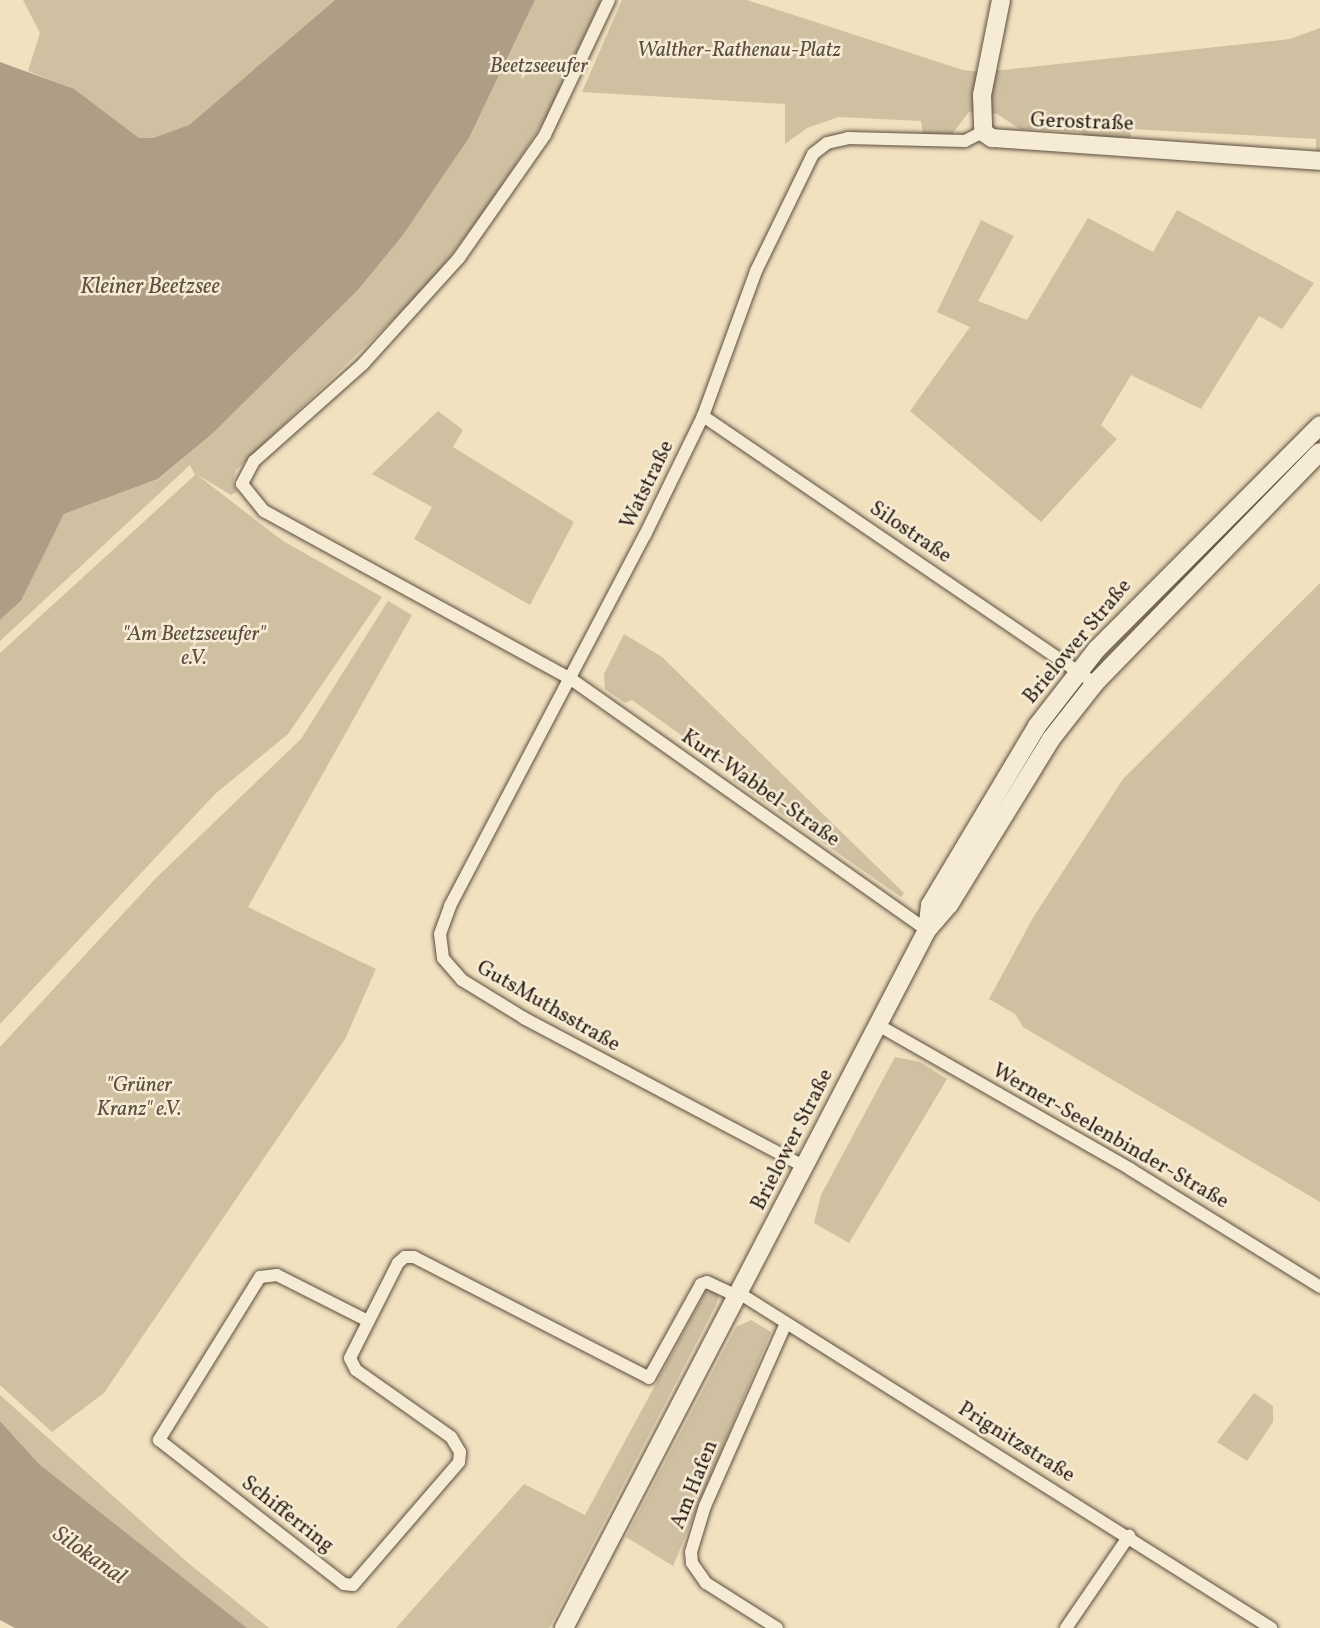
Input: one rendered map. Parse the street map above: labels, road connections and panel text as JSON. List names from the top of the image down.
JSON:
{
  "streets": {
    "main road": ["Gerostraße", "Brielower Straße"],
    "street": [
      "Watstraße",
      "Silostraße",
      "Kurt-Wabbel-Straße",
      "GutsMuthsstraße",
      "Werner-Seelenbinder-Straße",
      "Prignitzstraße",
      "Am Hafen",
      "Schifferring"
    ]
  },
  "crossings": [
    ["Gerostraße", "Watstraße"],
    ["Watstraße", "Silostraße"],
    ["Watstraße", "Kurt-Wabbel-Straße"],
    ["Watstraße", "GutsMuthsstraße"],
    ["Silostraße", "Brielower Straße"],
    ["Brielower Straße", "Kurt-Wabbel-Straße"],
    ["Brielower Straße", "GutsMuthsstraße"],
    ["Brielower Straße", "Werner-Seelenbinder-Straße"],
    ["Brielower Straße", "Prignitzstraße"],
    ["Brielower Straße", "Schifferring"],
    ["Kurt-Wabbel-Straße", "GutsMuthsstraße"],
    ["Prignitzstraße", "Am Hafen"],
    ["Prignitzstraße", "Schifferring"]
  ],
  "water": ["Kleiner Beetzsee", "Silokanal"],
  "parks": [
    "Walther-Rathenau-Platz",
    "Beetzseeufer",
    "\"Am Beetzseeufer\" e.V.",
    "\"Grüner Kranz\" e.V."
  ]
}
